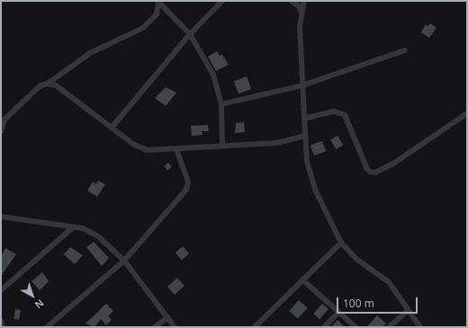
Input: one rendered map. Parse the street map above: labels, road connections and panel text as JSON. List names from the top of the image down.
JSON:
{
  "scale_bar": "100 m",
  "north": "bottom right"
}
